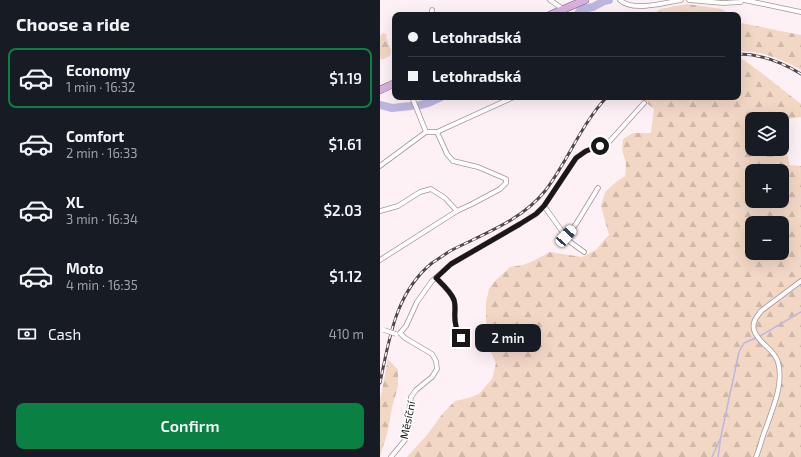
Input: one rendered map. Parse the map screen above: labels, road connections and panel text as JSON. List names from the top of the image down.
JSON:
{
  "streets": {
    "street": ["Měsíční"]
  },
  "page": {
    "heading": "Choose a ride",
    "banner": ["Letohradská", "Letohradská"],
    "list": [
      {
        "name": "Economy",
        "note": "1 min · 16:32",
        "value": "$1.19"
      },
      {
        "name": "Comfort",
        "note": "2 min · 16:33",
        "value": "$1.61"
      },
      {
        "name": "XL",
        "note": "3 min · 16:34",
        "value": "$2.03"
      },
      {
        "name": "Moto",
        "note": "4 min · 16:35",
        "value": "$1.12"
      }
    ],
    "map_buttons": ["+", "−"],
    "pay": ["Cash", "410 m"],
    "bubble": "2 min",
    "buttons": "Confirm"
  }
}
